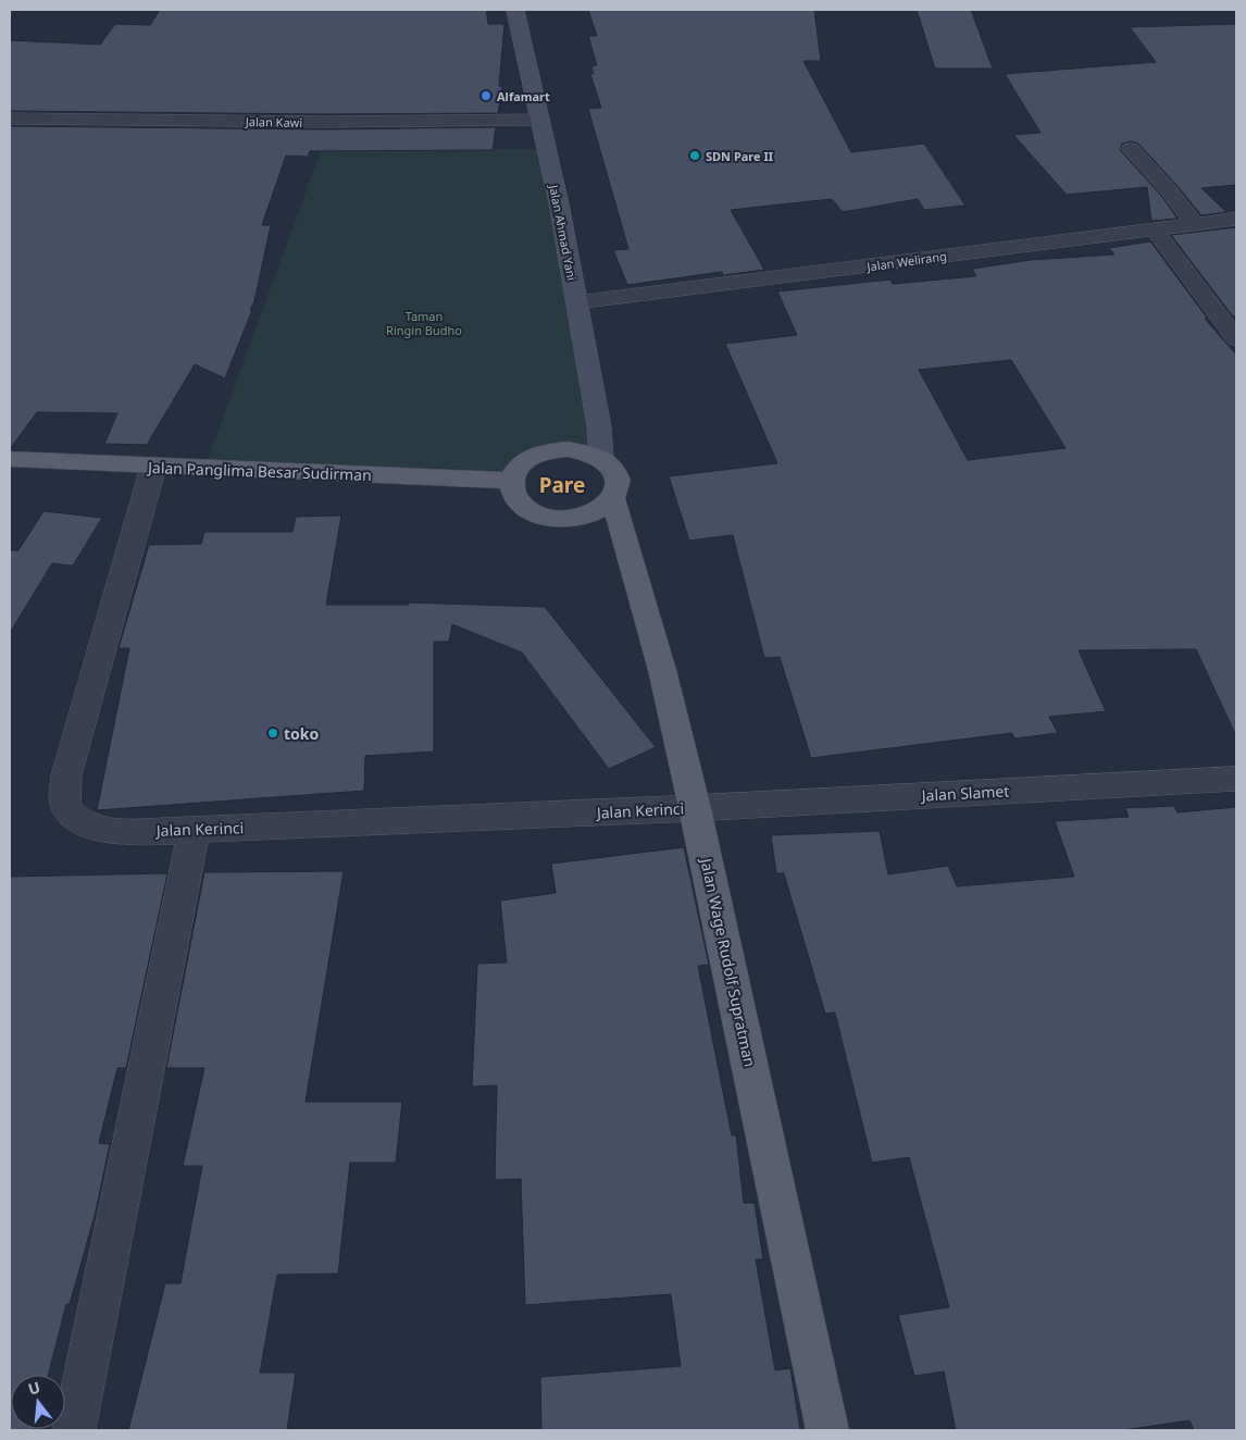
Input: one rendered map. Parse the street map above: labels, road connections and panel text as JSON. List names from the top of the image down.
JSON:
{
  "streets": {
    "main road": ["Jalan Ahmad Yani", "Jalan Panglima Besar Sudirman", "Jalan Wage Rudolf Supratman"],
    "street": [
      "Jalan Kawi",
      "Jalan Welirang",
      "Jalan Slamet",
      "Jalan Kerinci"
    ]
  },
  "crossings": [
    ["Jalan Kawi", "Jalan Ahmad Yani"],
    ["Jalan Ahmad Yani", "Jalan Welirang"],
    ["Jalan Ahmad Yani", "Jalan Panglima Besar Sudirman"],
    ["Jalan Ahmad Yani", "Jalan Wage Rudolf Supratman"],
    ["Jalan Panglima Besar Sudirman", "Jalan Kerinci"],
    ["Jalan Panglima Besar Sudirman", "Jalan Wage Rudolf Supratman"],
    ["Jalan Slamet", "Jalan Kerinci"],
    ["Jalan Slamet", "Jalan Wage Rudolf Supratman"],
    ["Jalan Kerinci", "Jalan Wage Rudolf Supratman"]
  ],
  "districts": ["Pare"],
  "parks": ["Taman Ringin Budho"],
  "places": ["Alfamart", "SDN Pare II", "toko"],
  "north": "top"
}
